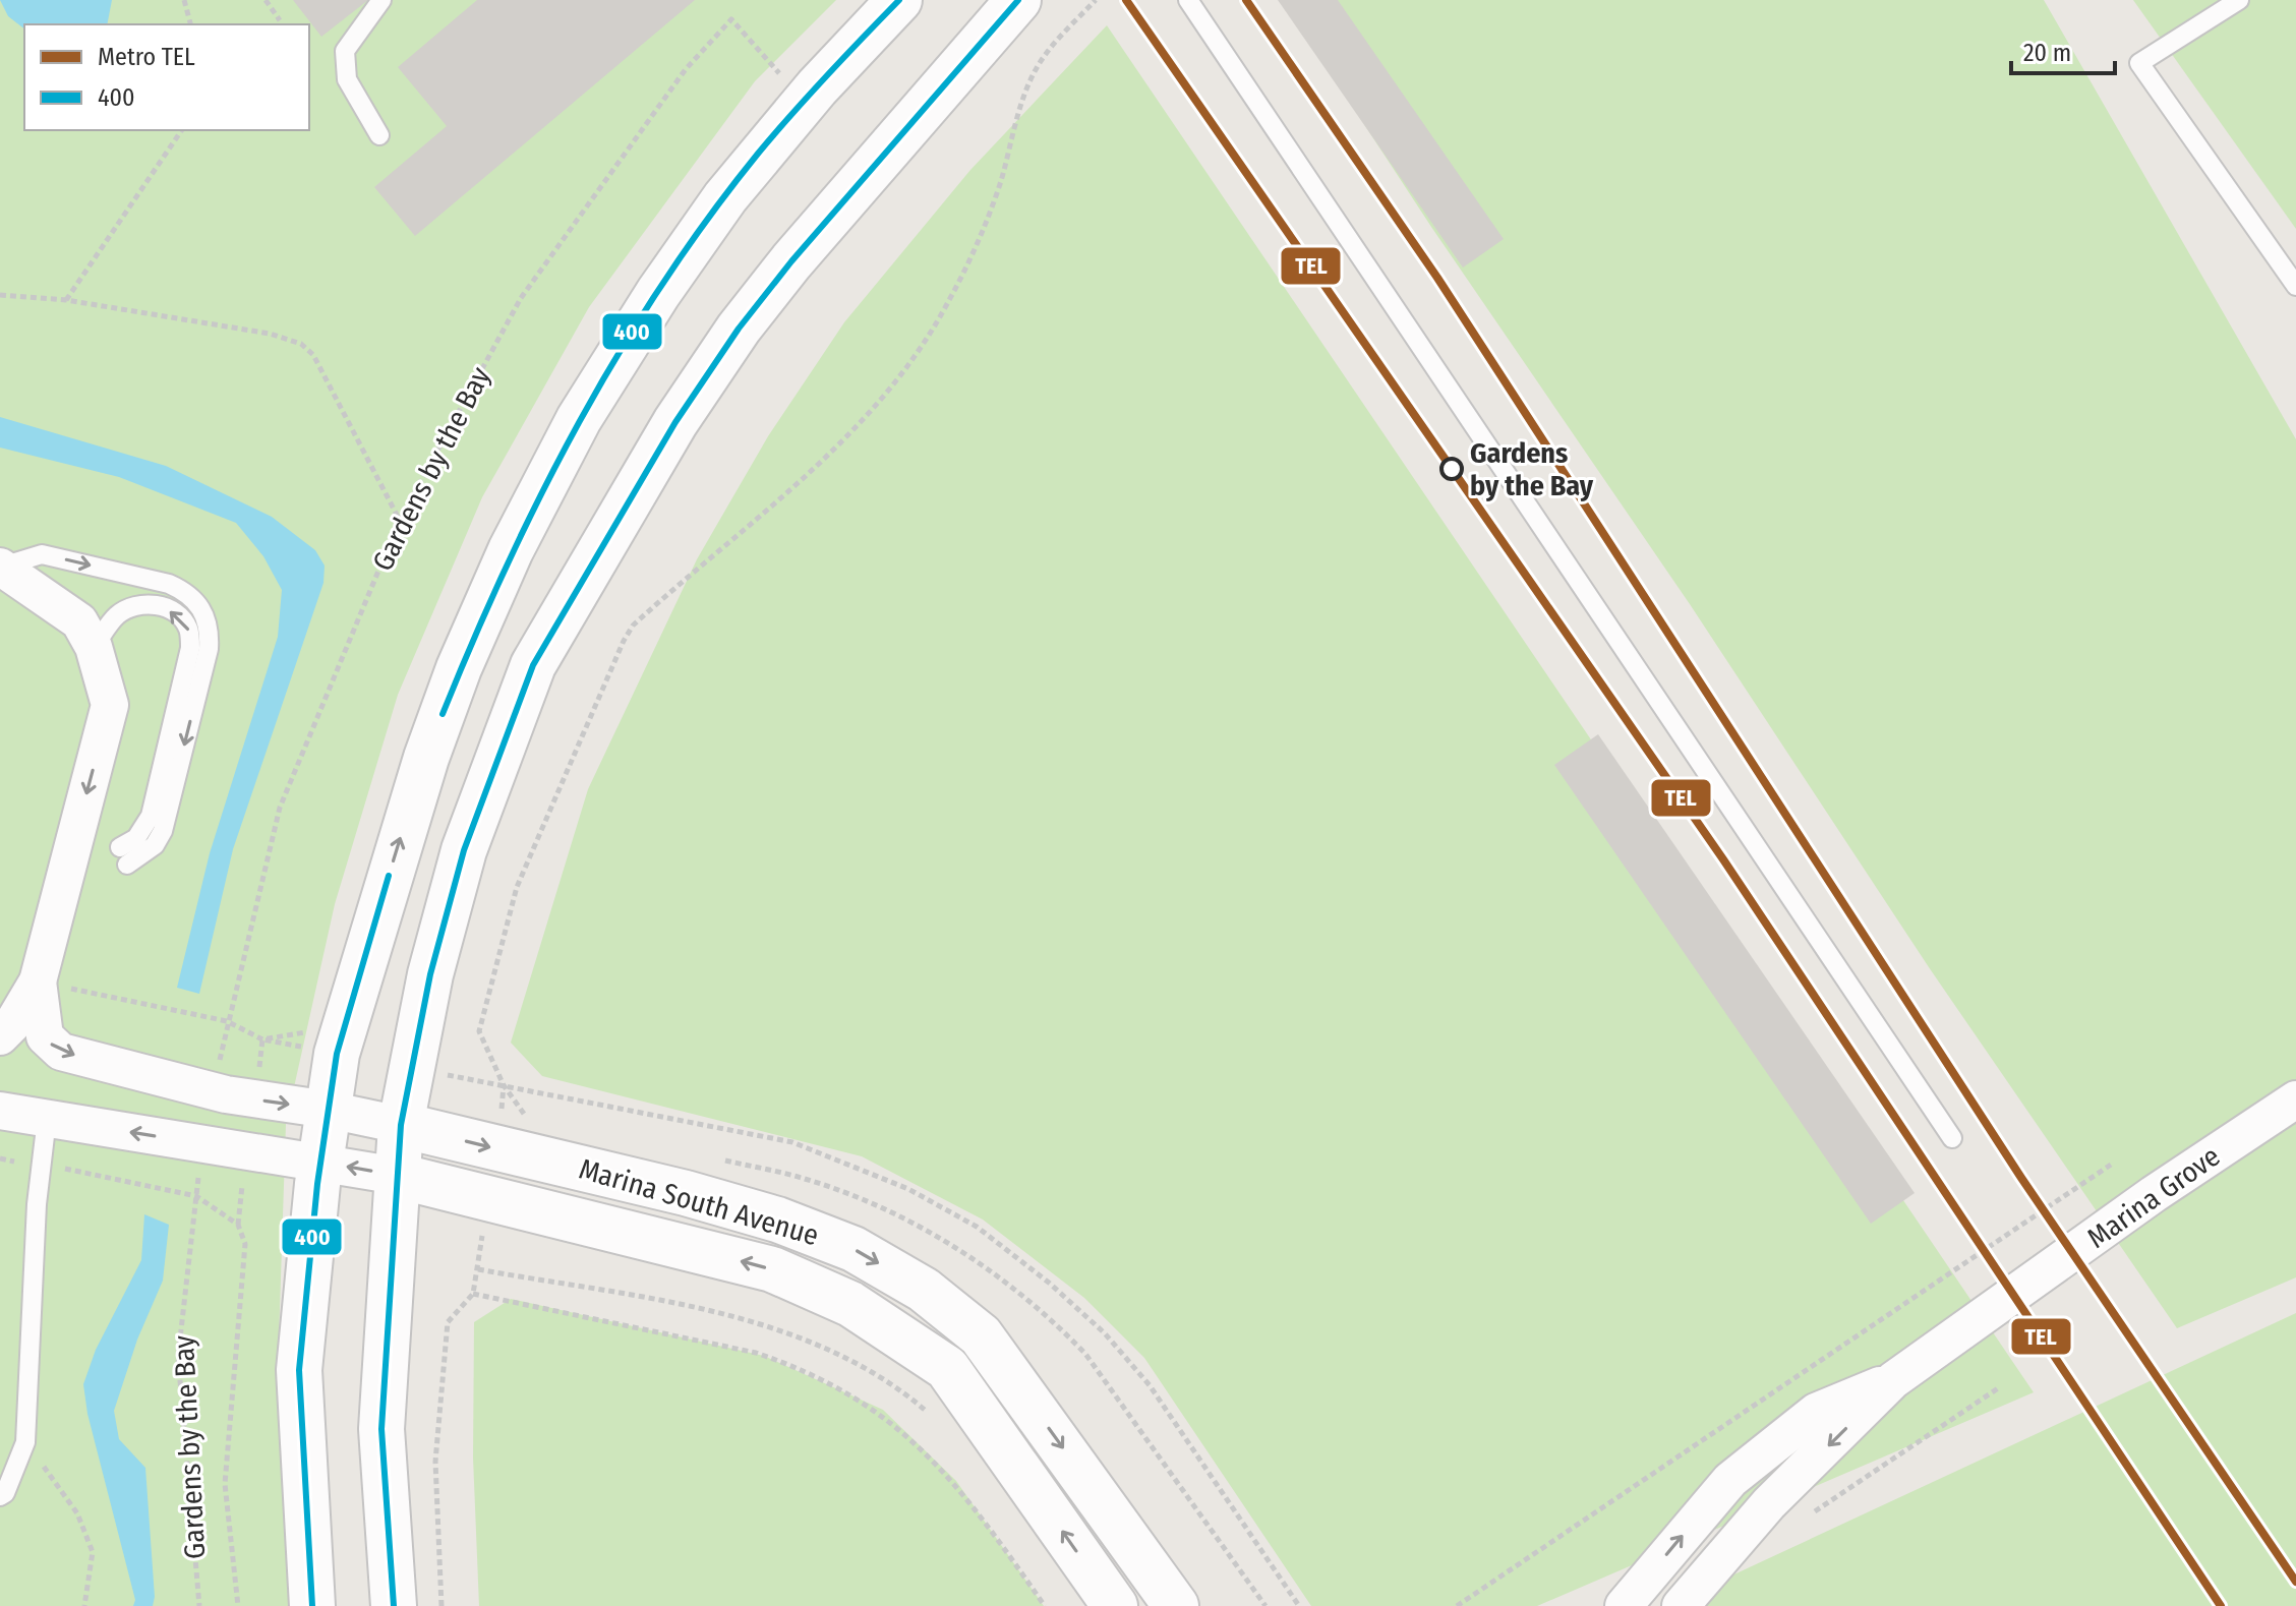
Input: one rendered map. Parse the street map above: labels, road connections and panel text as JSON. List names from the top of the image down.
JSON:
{
  "streets": {
    "main road": ["Marina South Avenue"],
    "street": ["Marina Grove"],
    "path": ["Gardens by the Bay"]
  },
  "places": ["Gardens by the Bay"],
  "lines": ["metro line TEL", "transit line 400"],
  "legend": ["Metro TEL", "400"],
  "scale_bar": "20 m"
}
